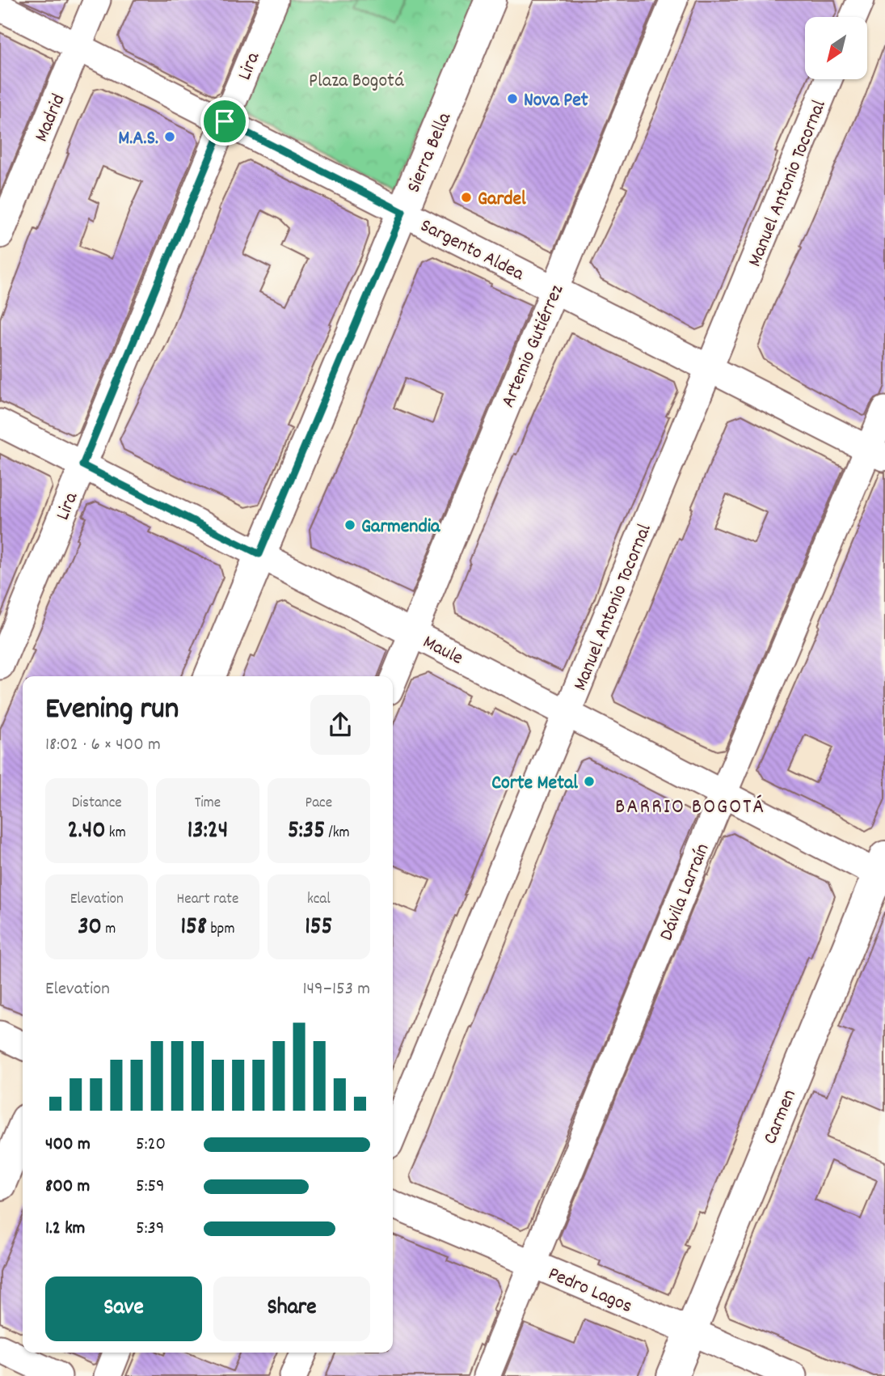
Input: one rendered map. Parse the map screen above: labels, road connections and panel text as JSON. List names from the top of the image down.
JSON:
{
  "streets": {
    "main road": ["Sierra Bella", "Carmen"],
    "street": [
      "Lira",
      "Madrid",
      "Manuel Antonio Tocornal",
      "Sargento Aldea",
      "Artemio Gutiérrez",
      "Maule",
      "Dávila Larraín",
      "Pedro Lagos"
    ]
  },
  "crossings": [
    ["Lira", "Sargento Aldea"],
    ["Lira", "Maule"],
    ["Madrid", "Sargento Aldea"],
    ["Sierra Bella", "Sargento Aldea"],
    ["Sierra Bella", "Maule"],
    ["Manuel Antonio Tocornal", "Sargento Aldea"],
    ["Manuel Antonio Tocornal", "Maule"],
    ["Sargento Aldea", "Artemio Gutiérrez"],
    ["Sargento Aldea", "Dávila Larraín"],
    ["Artemio Gutiérrez", "Maule"],
    ["Maule", "Dávila Larraín"],
    ["Maule", "Carmen"],
    ["Dávila Larraín", "Pedro Lagos"],
    ["Carmen", "Pedro Lagos"]
  ],
  "districts": ["BARRIO BOGOTÁ"],
  "parks": ["Plaza Bogotá"],
  "places": [
    "Nova Pet",
    "M.A.S.",
    "Gardel",
    "Garmendia",
    "Corte Metal"
  ],
  "north": "bottom left",
  "page": {
    "heading": ["Evening run", "18:02 · 6 × 400 m"],
    "stats": [
      ["Distance", "2.40 km"],
      ["Time", "13:24"],
      ["Pace", "5:35 /km"],
      ["Elevation", "30 m"],
      ["Heart rate", "158 bpm"],
      ["kcal", "155"]
    ],
    "chart": ["Elevation", "149–153 m"],
    "list": [
      {
        "name": "400 m",
        "note": "5:20"
      },
      {
        "name": "800 m",
        "note": "5:59"
      },
      {
        "name": "1.2 km",
        "note": "5:39"
      }
    ],
    "buttons": ["Save", "Share"]
  }
}
